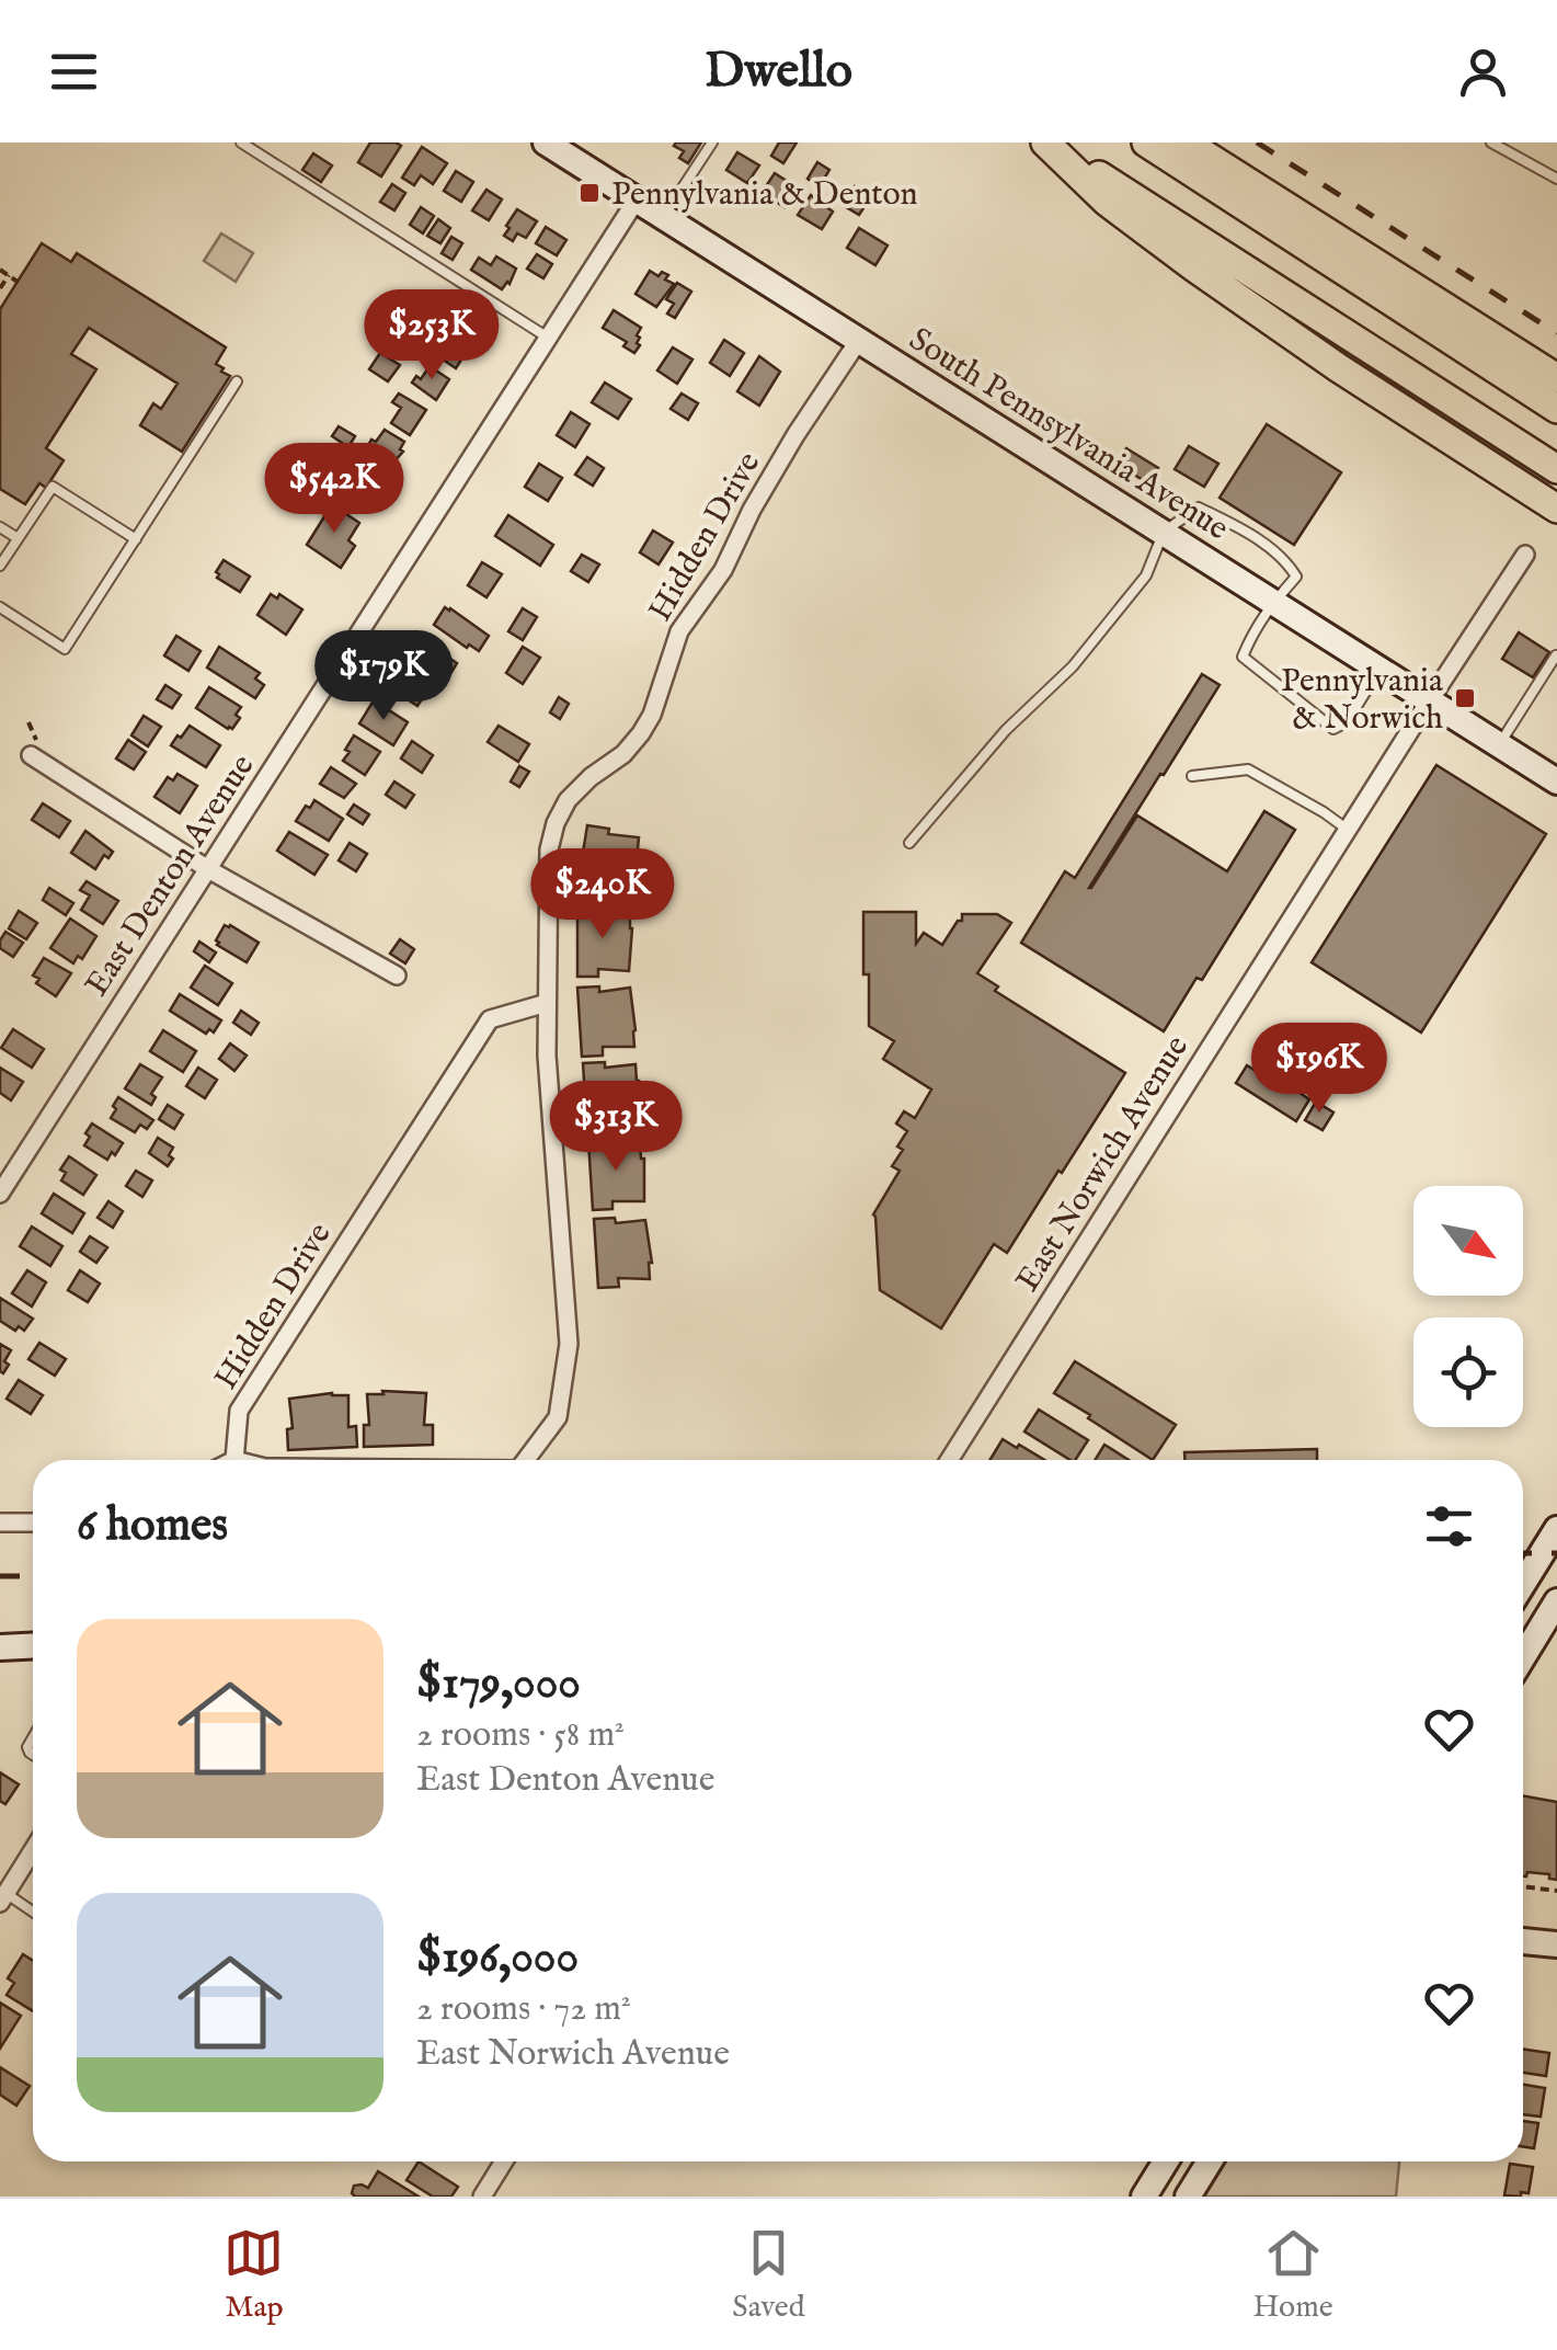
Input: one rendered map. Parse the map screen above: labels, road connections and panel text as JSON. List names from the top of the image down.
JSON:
{
  "streets": {
    "street": [
      "South Pennsylvania Avenue",
      "Hidden Drive",
      "East Denton Avenue",
      "East Norwich Avenue"
    ]
  },
  "crossings": [
    ["South Pennsylvania Avenue", "Hidden Drive"],
    ["South Pennsylvania Avenue", "East Denton Avenue"],
    ["South Pennsylvania Avenue", "East Norwich Avenue"]
  ],
  "places": {
    "transit": ["Pennylvania & Denton", "Pennylvania & Norwich"]
  },
  "north": "bottom right",
  "page": {
    "header": "Dwello",
    "price": [
      "$253K",
      "$542K",
      "$179K",
      "$240K",
      "$196K",
      "$313K"
    ],
    "heading": "6 homes",
    "list": [
      {
        "name": "$179,000",
        "note": "2 rooms · 58 m² · East Denton Avenue"
      },
      {
        "name": "$196,000",
        "note": "2 rooms · 72 m² · East Norwich Avenue"
      }
    ],
    "tabs": ["Map", "Saved", "Home"]
  }
}
